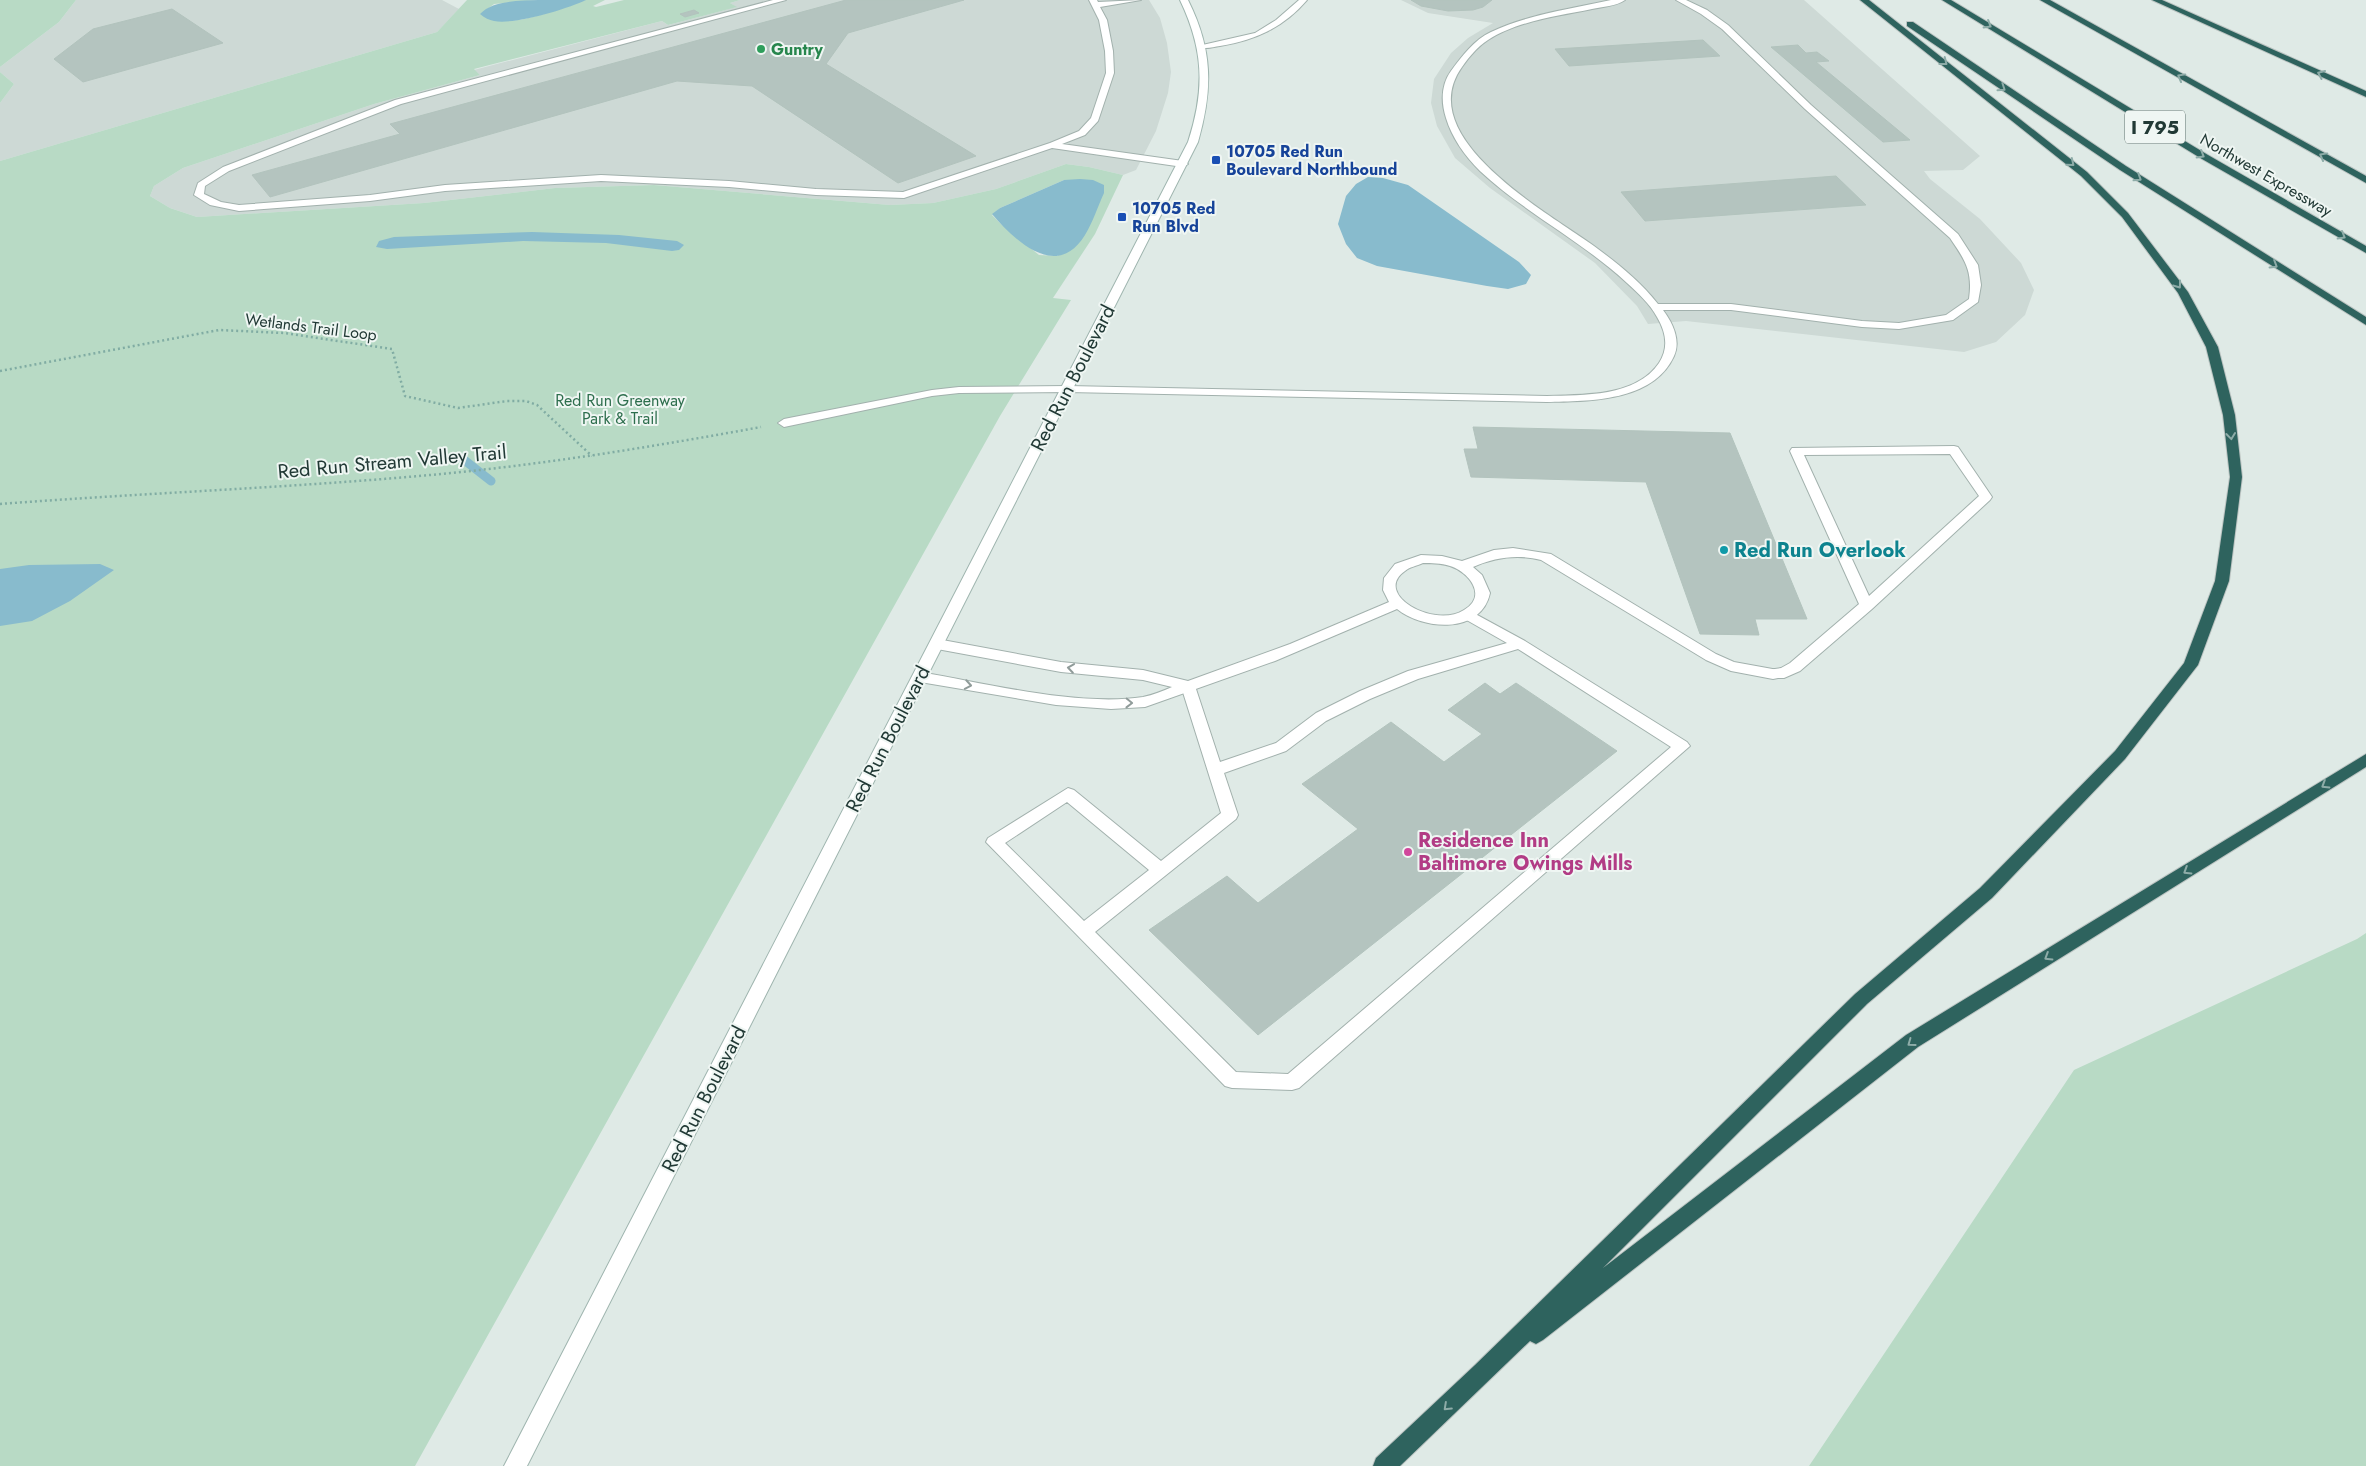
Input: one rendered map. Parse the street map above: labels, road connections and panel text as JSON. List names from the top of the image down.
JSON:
{
  "streets": {
    "highway": ["I 795", "Northwest Expressway"],
    "main road": ["Red Run Boulevard"],
    "path": ["Wetlands Trail Loop", "Red Run Stream Valley Trail"]
  },
  "crossings": [
    ["Wetlands Trail Loop", "Red Run Stream Valley Trail"]
  ],
  "parks": ["Red Run Greenway Park & Trail"],
  "places": {
    "other": ["Guntry", "Red Run Overlook", "Residence Inn Baltimore Owings Mills"],
    "transit": ["10705 Red Run Boulevard Northbound", "10705 Red Run Blvd"]
  }
}
